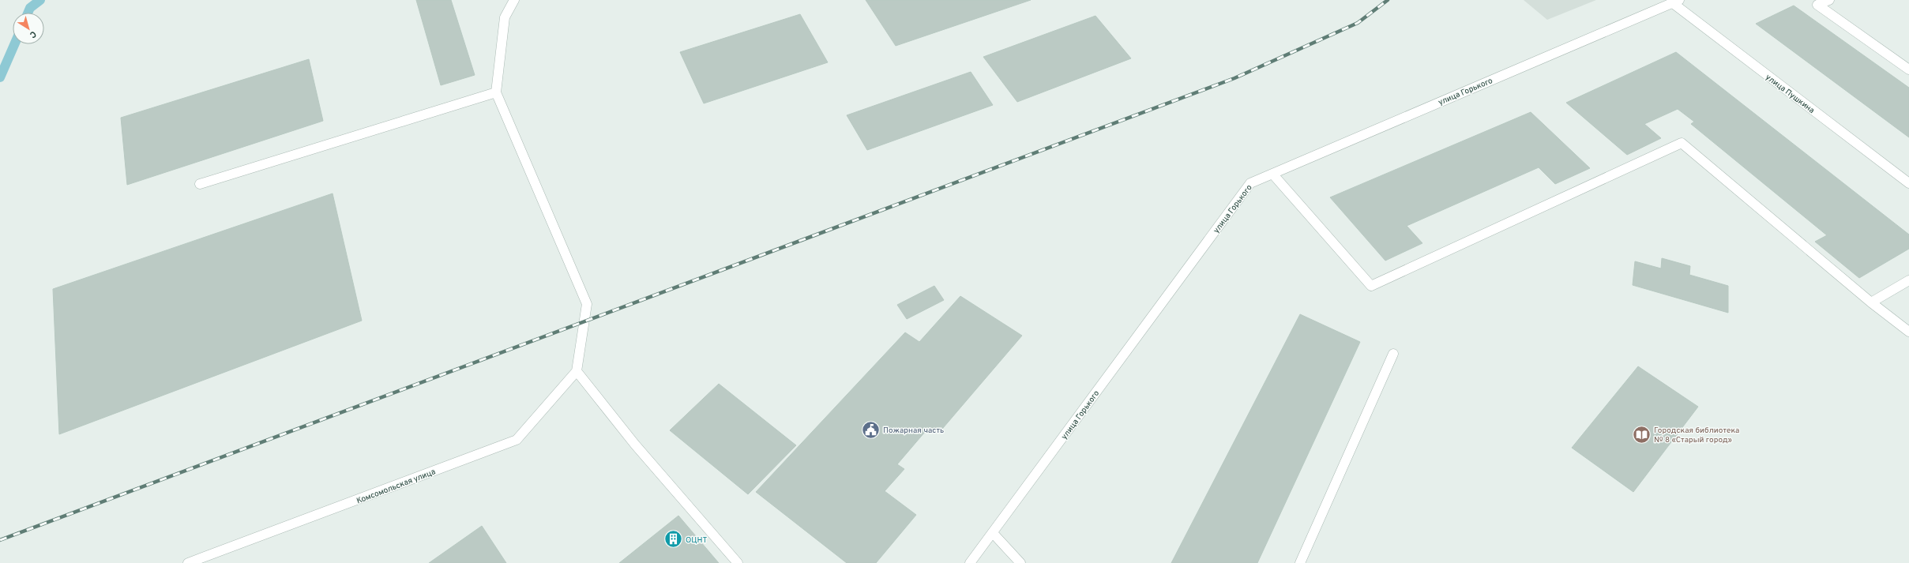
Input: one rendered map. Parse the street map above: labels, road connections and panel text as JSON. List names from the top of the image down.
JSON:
{
  "streets": {
    "street": ["улица Горького", "улица Пушкина", "Комсомольская улица"]
  },
  "crossings": [
    ["улица Горького", "улица Пушкина"]
  ],
  "places": {
    "public building": ["Пожарная часть"],
    "library": ["Городская библиотека № 8 «Старый город»"],
    "building": ["ОЦНТ"]
  },
  "north": "bottom right"
}
